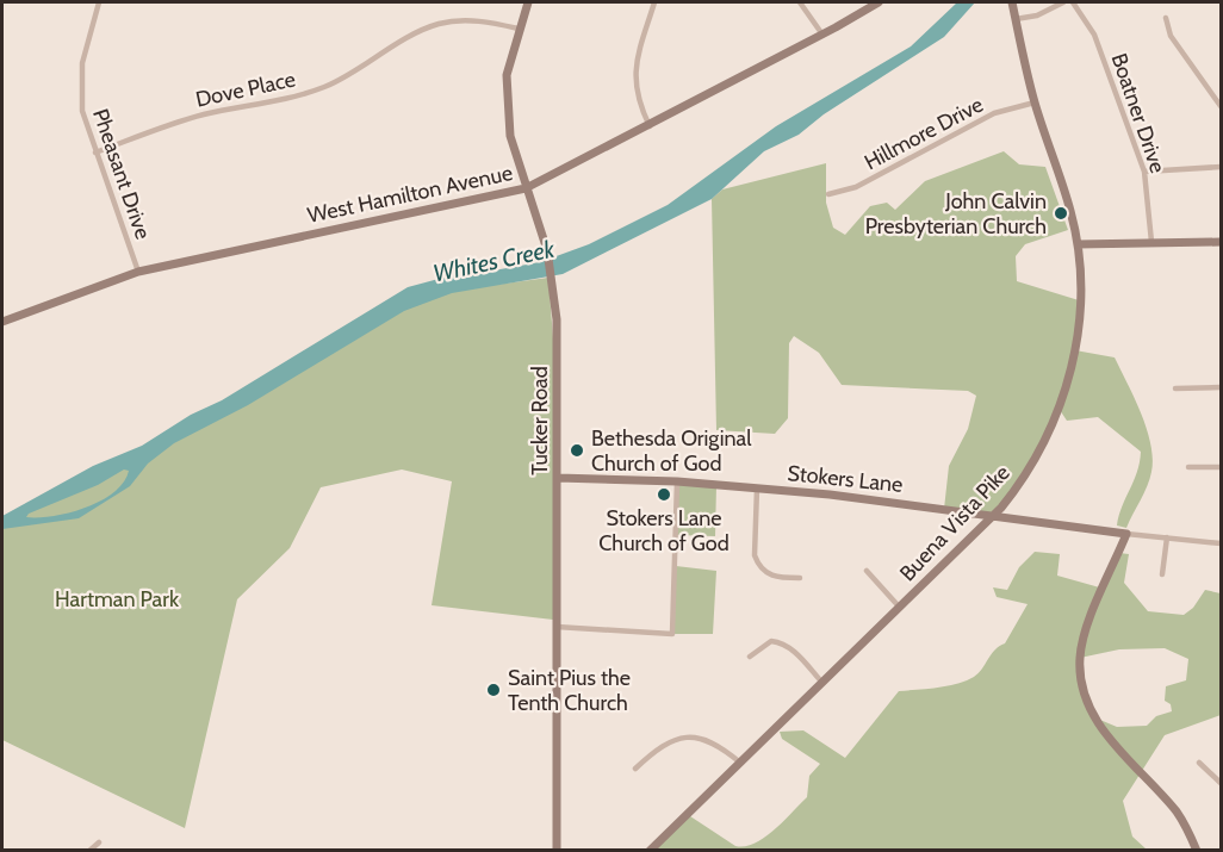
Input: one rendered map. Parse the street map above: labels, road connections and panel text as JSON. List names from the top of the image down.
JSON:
{
  "streets": {
    "street": [
      "Dove Place",
      "Boatner Drive",
      "Hillmore Drive",
      "Pheasant Drive",
      "West Hamilton Avenue",
      "Tucker Road",
      "Stokers Lane",
      "Buena Vista Pike"
    ]
  },
  "crossings": [
    ["Dove Place", "Pheasant Drive"],
    ["Dove Place", "Tucker Road"],
    ["Hillmore Drive", "Buena Vista Pike"],
    ["Pheasant Drive", "West Hamilton Avenue"],
    ["West Hamilton Avenue", "Tucker Road"],
    ["Tucker Road", "Stokers Lane"],
    ["Stokers Lane", "Buena Vista Pike"]
  ],
  "water": ["Whites Creek"],
  "parks": ["Hartman Park"],
  "places": [
    "John Calvin Presbyterian Church",
    "Bethesda Original Church of God",
    "Stokers Lane Church of God",
    "Saint Pius the Tenth Church"
  ]
}
